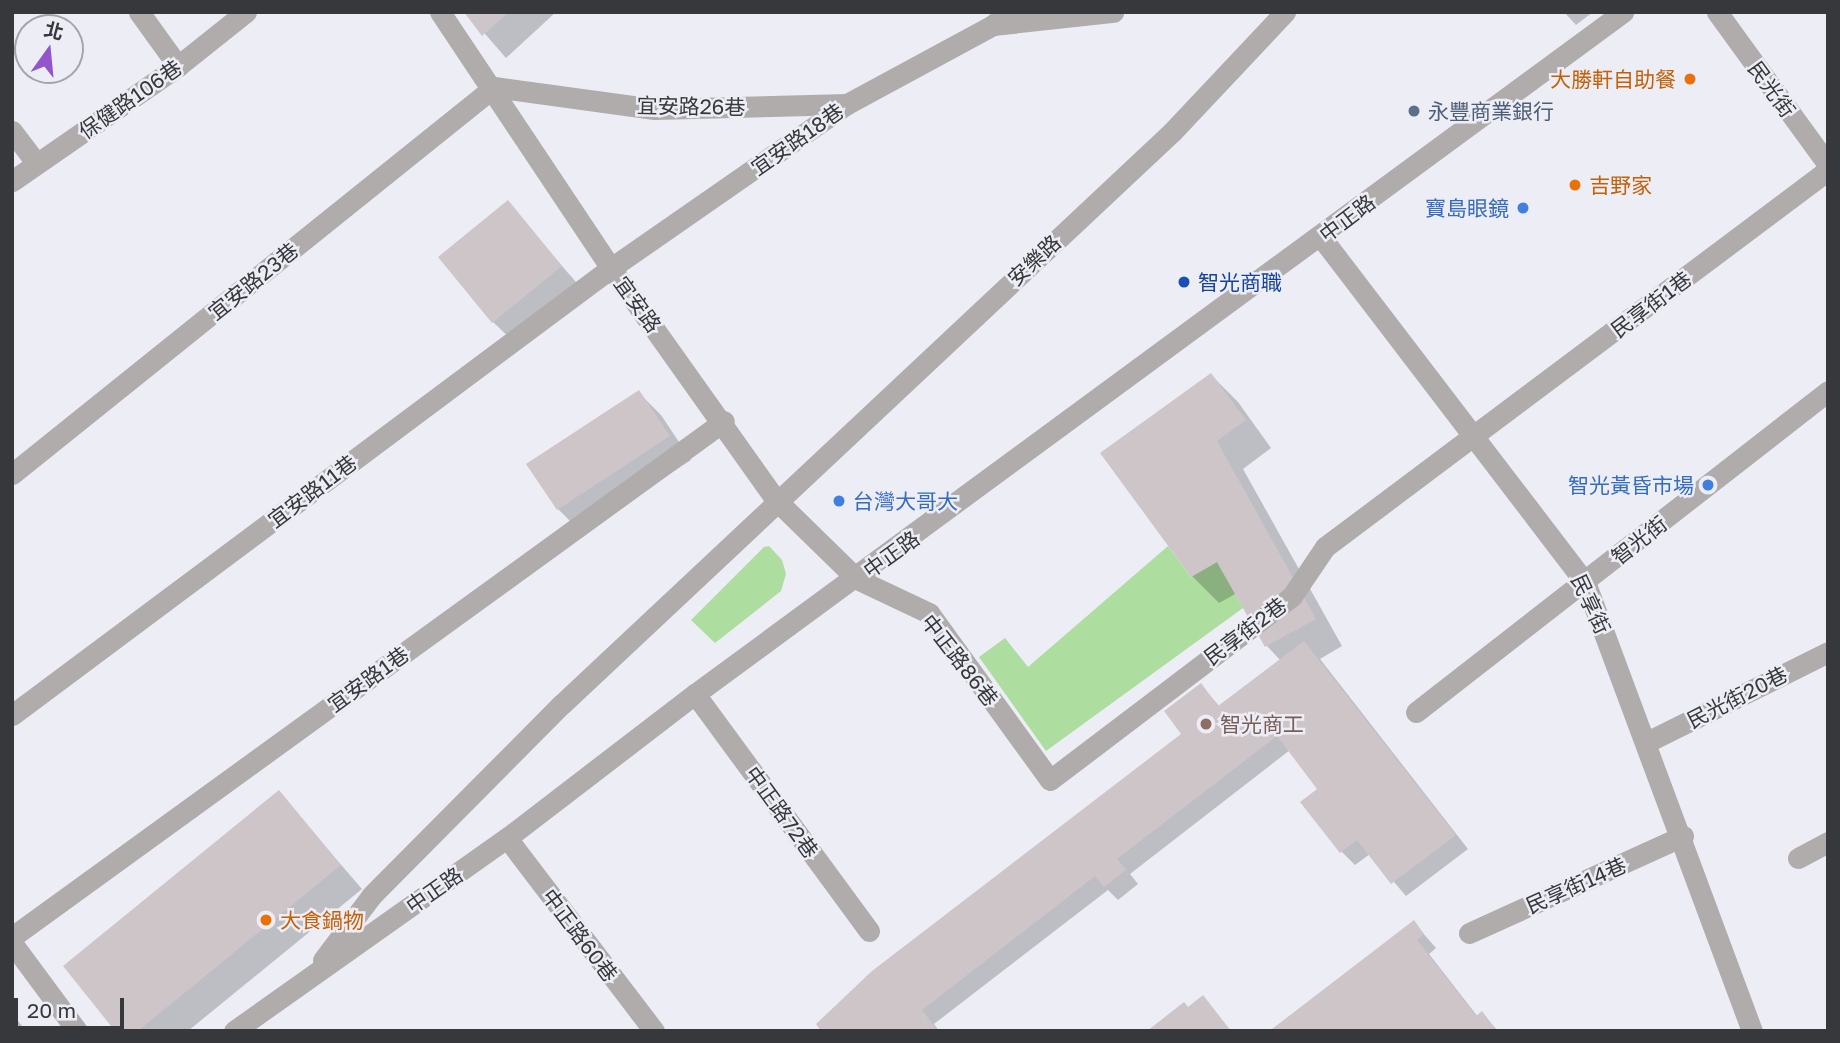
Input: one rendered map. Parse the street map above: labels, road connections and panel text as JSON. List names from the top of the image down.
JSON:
{
  "streets": {
    "street": [
      "民光街",
      "保健路106巷",
      "宜安路26巷",
      "宜安路18巷",
      "中正路",
      "安樂路",
      "宜安路23巷",
      "宜安路",
      "民享街1巷",
      "宜安路11巷",
      "智光街",
      "民享街",
      "民享街2巷",
      "中正路86巷",
      "宜安路1巷",
      "民光街20巷",
      "中正路72巷",
      "民享街14巷",
      "中正路60巷"
    ]
  },
  "crossings": [
    ["民光街", "民享街1巷"],
    ["宜安路26巷", "宜安路18巷"],
    ["宜安路26巷", "宜安路23巷"],
    ["宜安路26巷", "宜安路"],
    ["宜安路18巷", "宜安路"],
    ["宜安路18巷", "宜安路11巷"],
    ["中正路", "安樂路"],
    ["中正路", "宜安路"],
    ["中正路", "民享街"],
    ["中正路", "中正路86巷"],
    ["中正路", "中正路72巷"],
    ["中正路", "中正路60巷"],
    ["安樂路", "宜安路"],
    ["宜安路23巷", "宜安路"],
    ["宜安路", "宜安路11巷"],
    ["宜安路", "中正路86巷"],
    ["宜安路", "宜安路1巷"],
    ["民享街1巷", "民享街"],
    ["民享街1巷", "民享街2巷"],
    ["智光街", "民享街"],
    ["民享街", "民享街2巷"],
    ["民享街", "民光街20巷"],
    ["民享街", "民享街14巷"],
    ["民享街2巷", "中正路86巷"]
  ],
  "places": [
    "大勝軒自助餐",
    "永豐商業銀行",
    "吉野家",
    "寶島眼鏡",
    "智光商職",
    "智光黃昏市場",
    "台灣大哥大",
    "智光商工",
    "大食鍋物"
  ],
  "scale_bar": "20 m",
  "north": "top"
}
